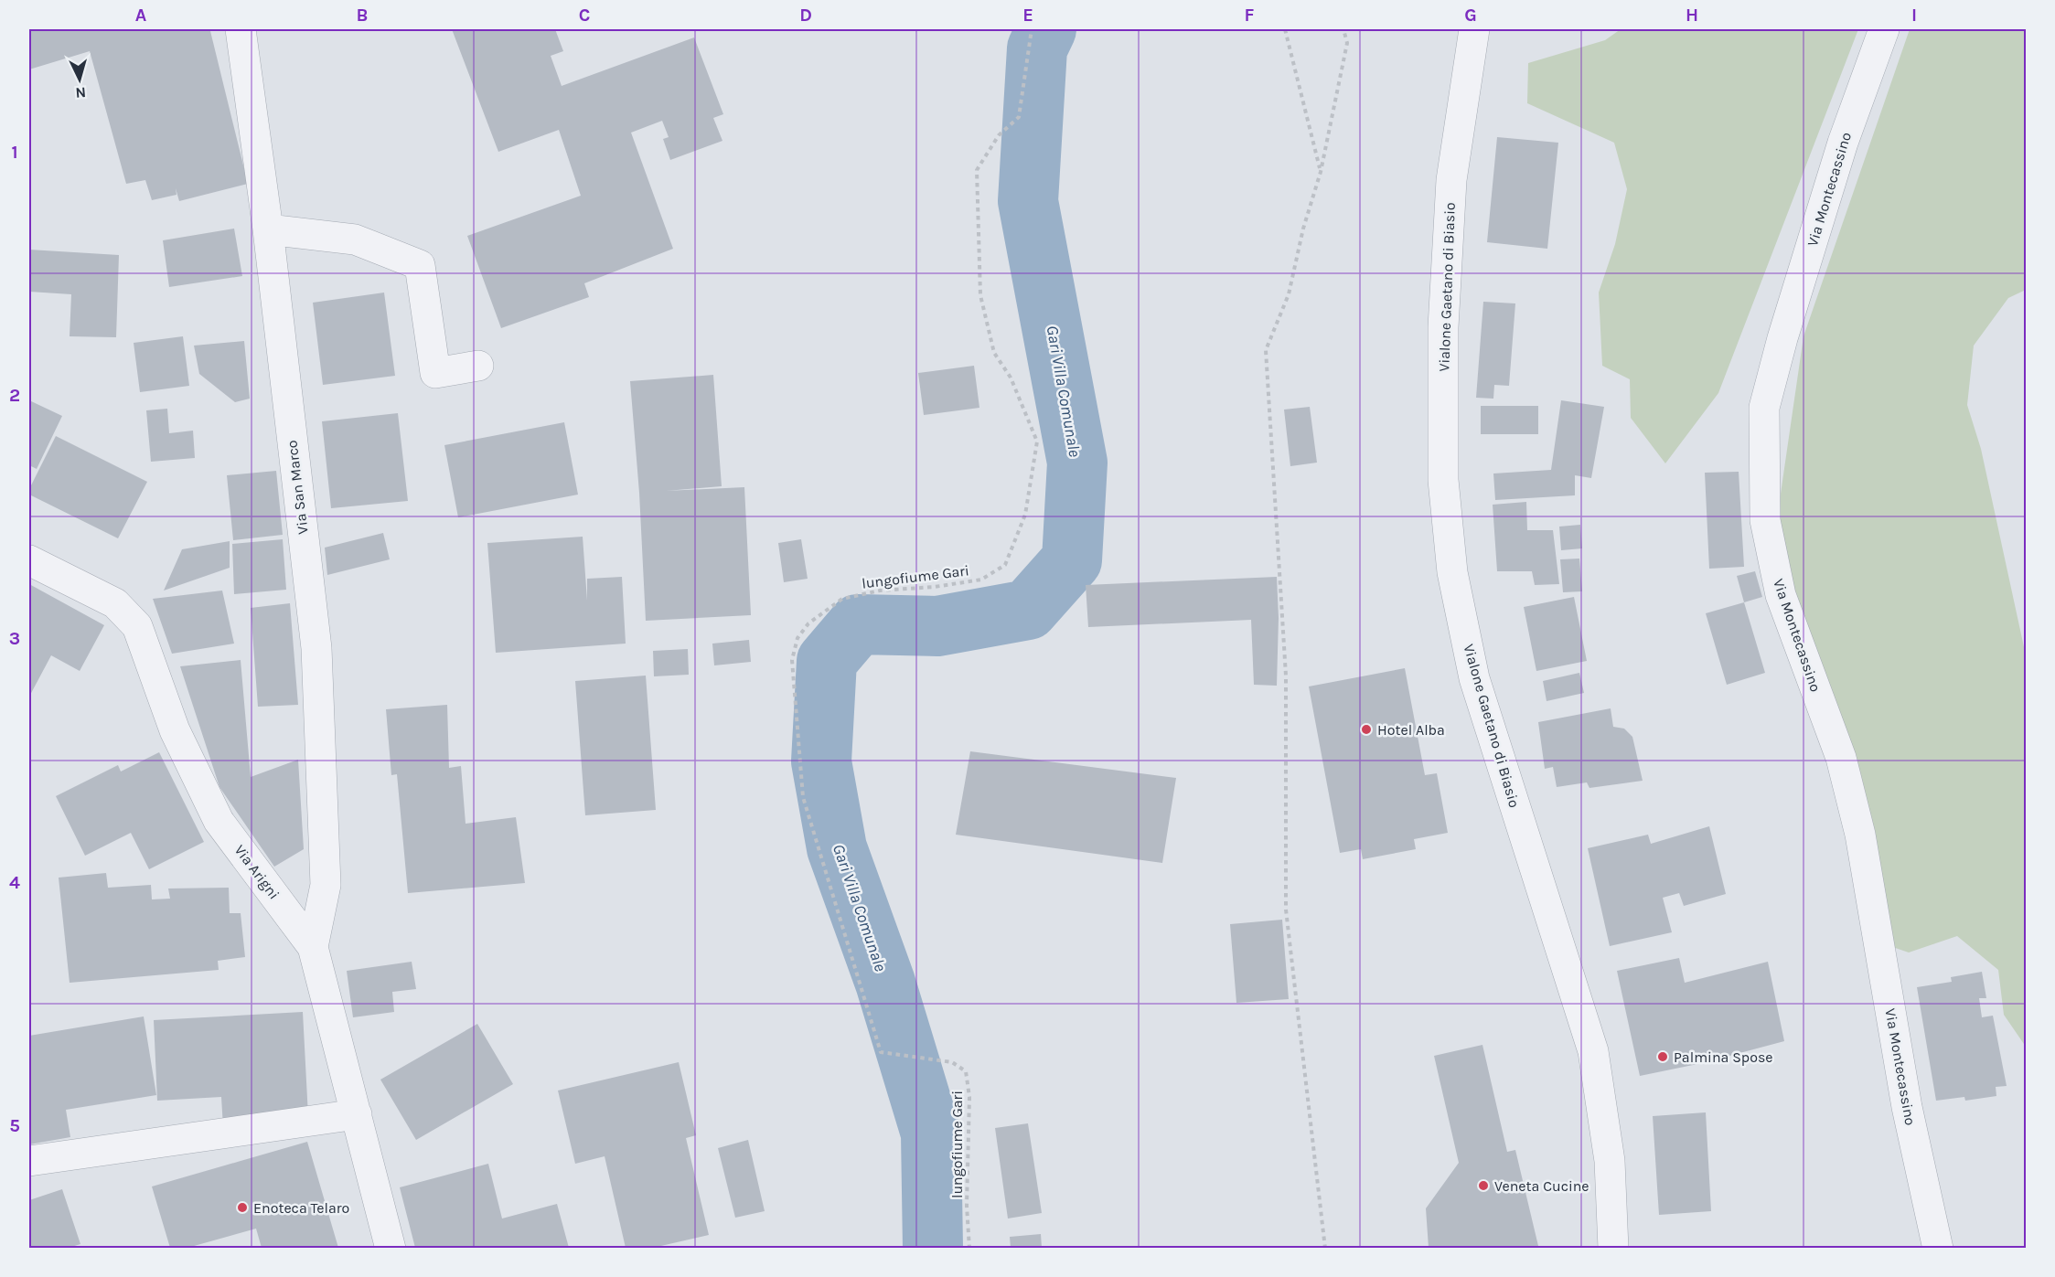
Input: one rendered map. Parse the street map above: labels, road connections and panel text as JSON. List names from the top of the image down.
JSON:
{
  "streets": {
    "street": [
      "Via Montecassino",
      "Vialone Gaetano di Biasio",
      "Via San Marco",
      "Via Arigni"
    ],
    "path": ["lungofiume Gari"]
  },
  "crossings": [
    ["Via San Marco", "Via Arigni"]
  ],
  "water": ["Gari Villa Comunale"],
  "places": [
    "Hotel Alba",
    "Palmina Spose",
    "Veneta Cucine",
    "Enoteca Telaro"
  ],
  "north": "bottom",
  "grid": {
    "columns": [
      "A",
      "B",
      "C",
      "D",
      "E",
      "F",
      "G",
      "H",
      "I"
    ],
    "rows": [
      "1",
      "2",
      "3",
      "4",
      "5"
    ]
  }
}
